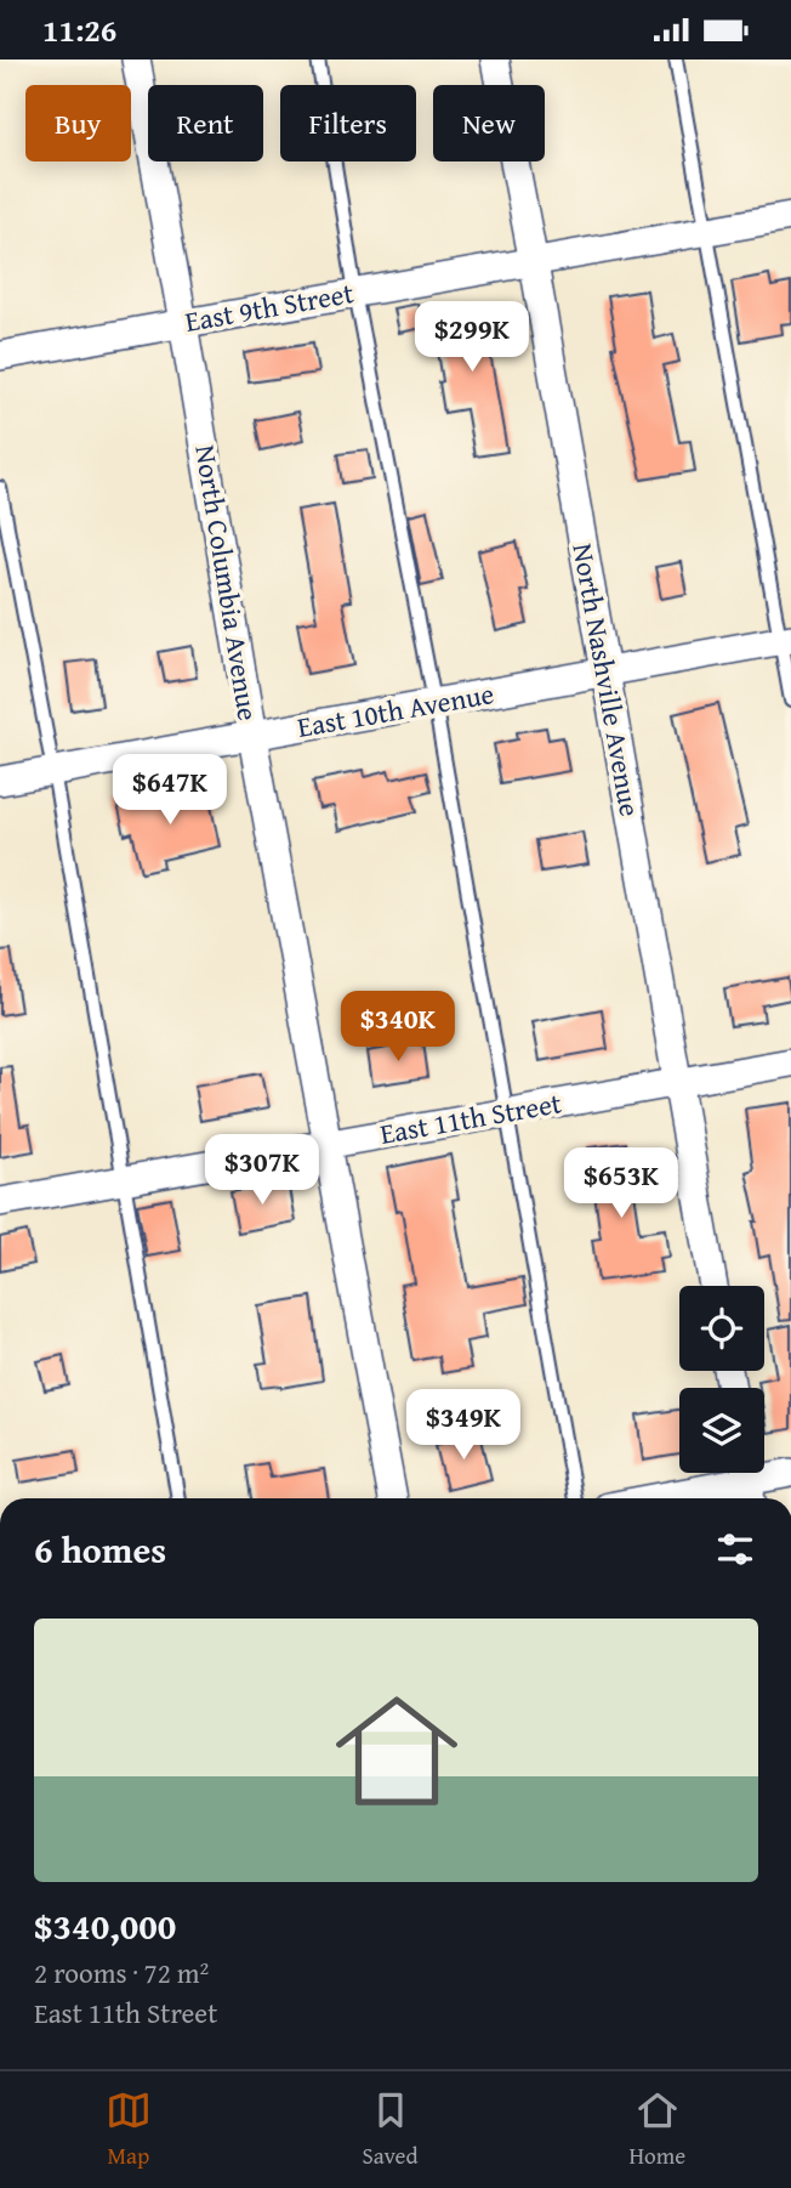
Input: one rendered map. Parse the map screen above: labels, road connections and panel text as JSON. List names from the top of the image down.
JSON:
{
  "streets": {
    "street": [
      "East 9th Street",
      "North Columbia Avenue",
      "North Nashville Avenue",
      "East 10th Avenue",
      "East 11th Street"
    ]
  },
  "crossings": [
    ["East 9th Street", "North Columbia Avenue"],
    ["East 9th Street", "North Nashville Avenue"],
    ["North Columbia Avenue", "East 10th Avenue"],
    ["North Columbia Avenue", "East 11th Street"],
    ["North Nashville Avenue", "East 10th Avenue"],
    ["North Nashville Avenue", "East 11th Street"]
  ],
  "page": {
    "status": "11:26",
    "chip": [
      "Buy",
      "Rent",
      "Filters",
      "New"
    ],
    "price": [
      "$299K",
      "$647K",
      "$340K",
      "$307K",
      "$653K",
      "$349K"
    ],
    "heading": "6 homes",
    "list": [
      {
        "name": "$340,000",
        "note": "2 rooms · 72 m² · East 11th Street"
      }
    ],
    "tabs": ["Map", "Saved", "Home"]
  }
}
